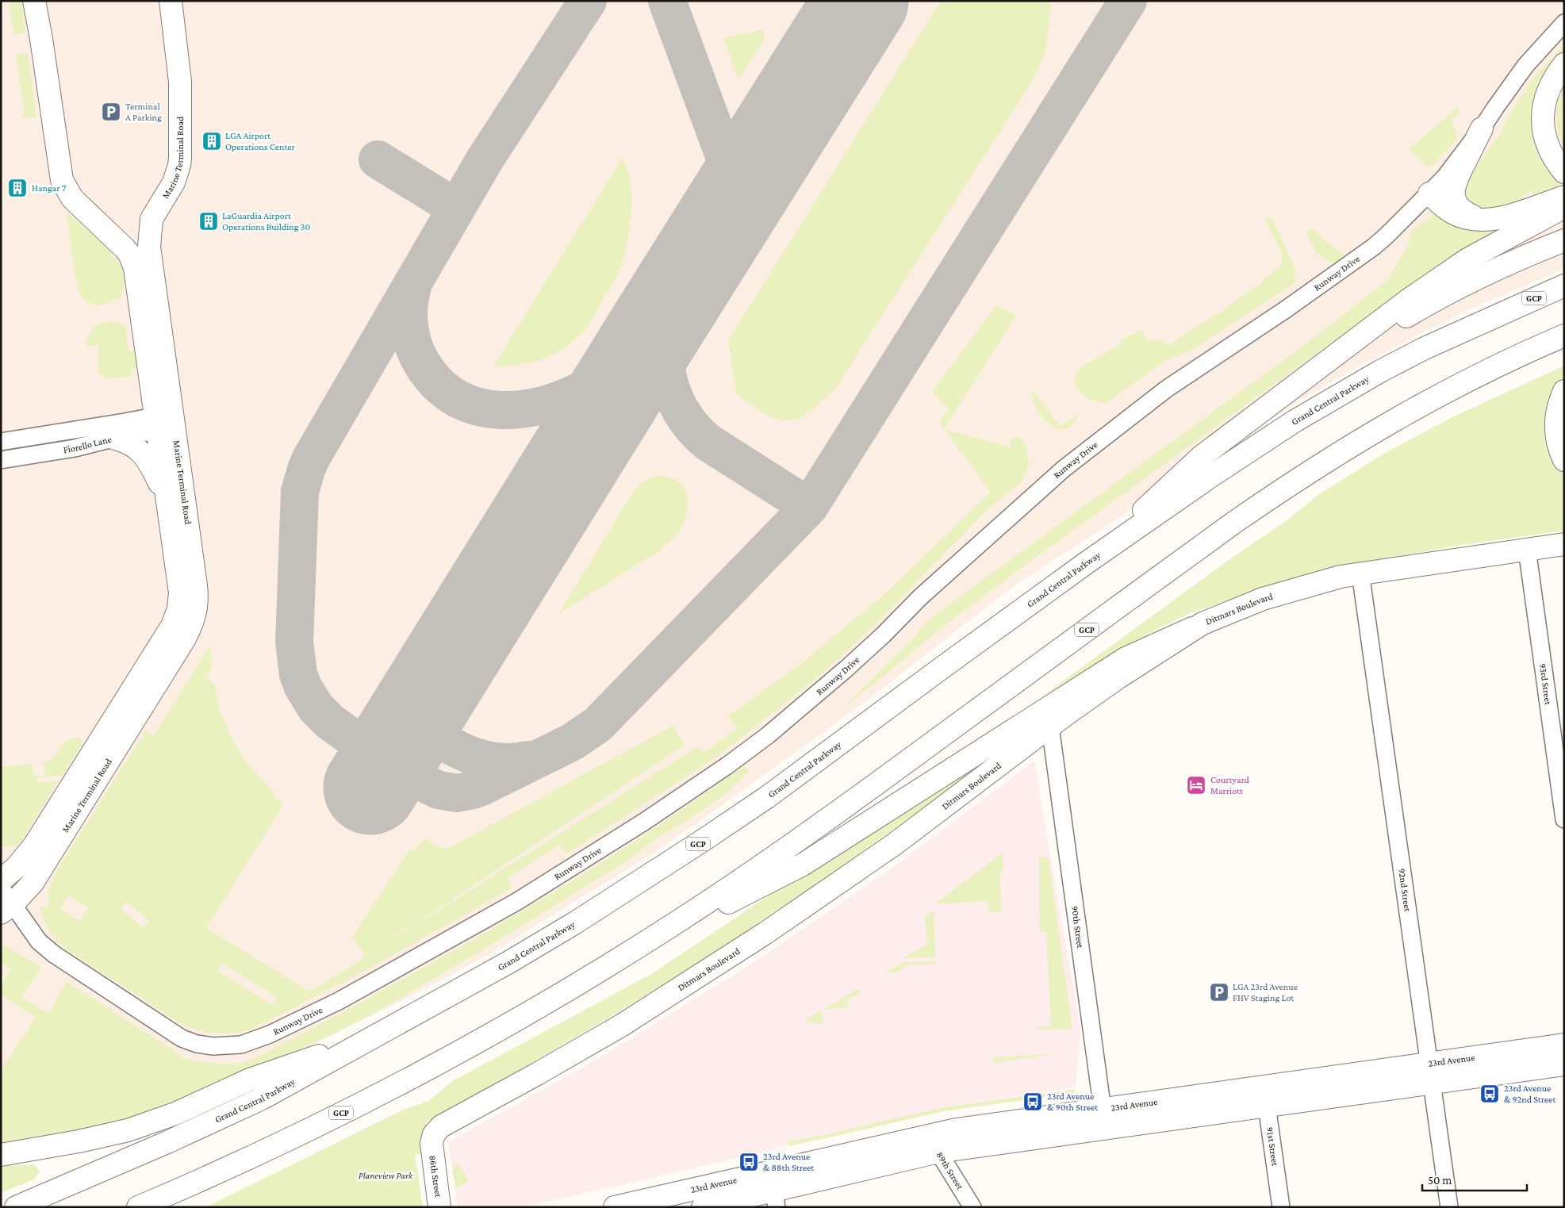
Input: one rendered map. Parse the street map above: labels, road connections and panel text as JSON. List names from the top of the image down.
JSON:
{
  "streets": {
    "main road": [
      "Marine Terminal Road",
      "GCP",
      "Grand Central Parkway",
      "Ditmars Boulevard",
      "23rd Avenue",
      "86th Street"
    ],
    "street": [
      "Runway Drive",
      "Fiorello Lane",
      "93rd Street",
      "92nd Street",
      "90th Street",
      "91st Street",
      "89th Street"
    ]
  },
  "crossings": [
    ["Marine Terminal Road", "Runway Drive"],
    ["Marine Terminal Road", "Fiorello Lane"],
    ["Ditmars Boulevard", "93rd Street"],
    ["Ditmars Boulevard", "92nd Street"],
    ["Ditmars Boulevard", "90th Street"],
    ["Ditmars Boulevard", "86th Street"],
    ["92nd Street", "23rd Avenue"],
    ["90th Street", "23rd Avenue"],
    ["23rd Avenue", "91st Street"],
    ["23rd Avenue", "89th Street"]
  ],
  "parks": ["Planeview Park"],
  "places": {
    "parking": ["Terminal A Parking", "LGA 23rd Avenue FHV Staging Lot"],
    "building": ["LGA Airport Operations Center", "Hangar 7", "LaGuardia Airport Operations Building 30"],
    "hotel": ["Courtyard Marriott"],
    "bus stop": ["23rd Avenue & 92nd Street", "23rd Avenue & 90th Street", "23rd Avenue & 88th Street"]
  },
  "scale_bar": "50 m"
}
